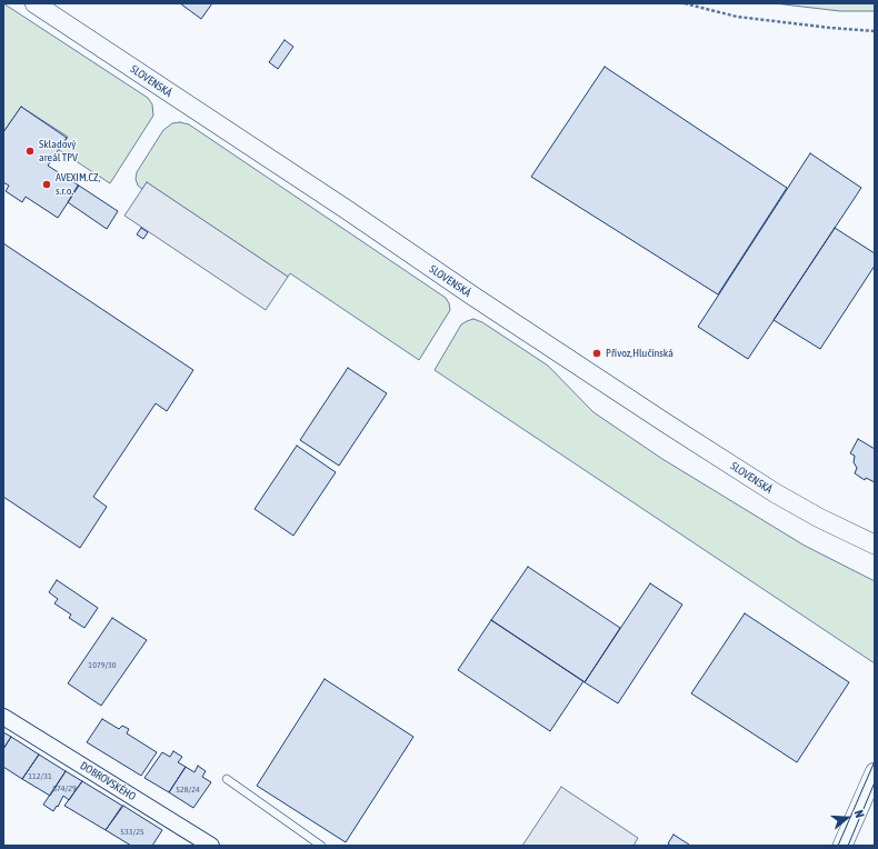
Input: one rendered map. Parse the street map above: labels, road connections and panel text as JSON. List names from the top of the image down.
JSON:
{
  "streets": {
    "street": ["SLOVENSKÁ", "DOBROVSKÉHO"]
  },
  "places": ["Skladový areál TPV", "AVEXIM.CZ, s.r.o.", "Přívoz,Hlučínská"],
  "house_numbers": [
    "1079/30",
    "112/31",
    "874/29",
    "528/24",
    "533/25"
  ],
  "north": "right"
}
